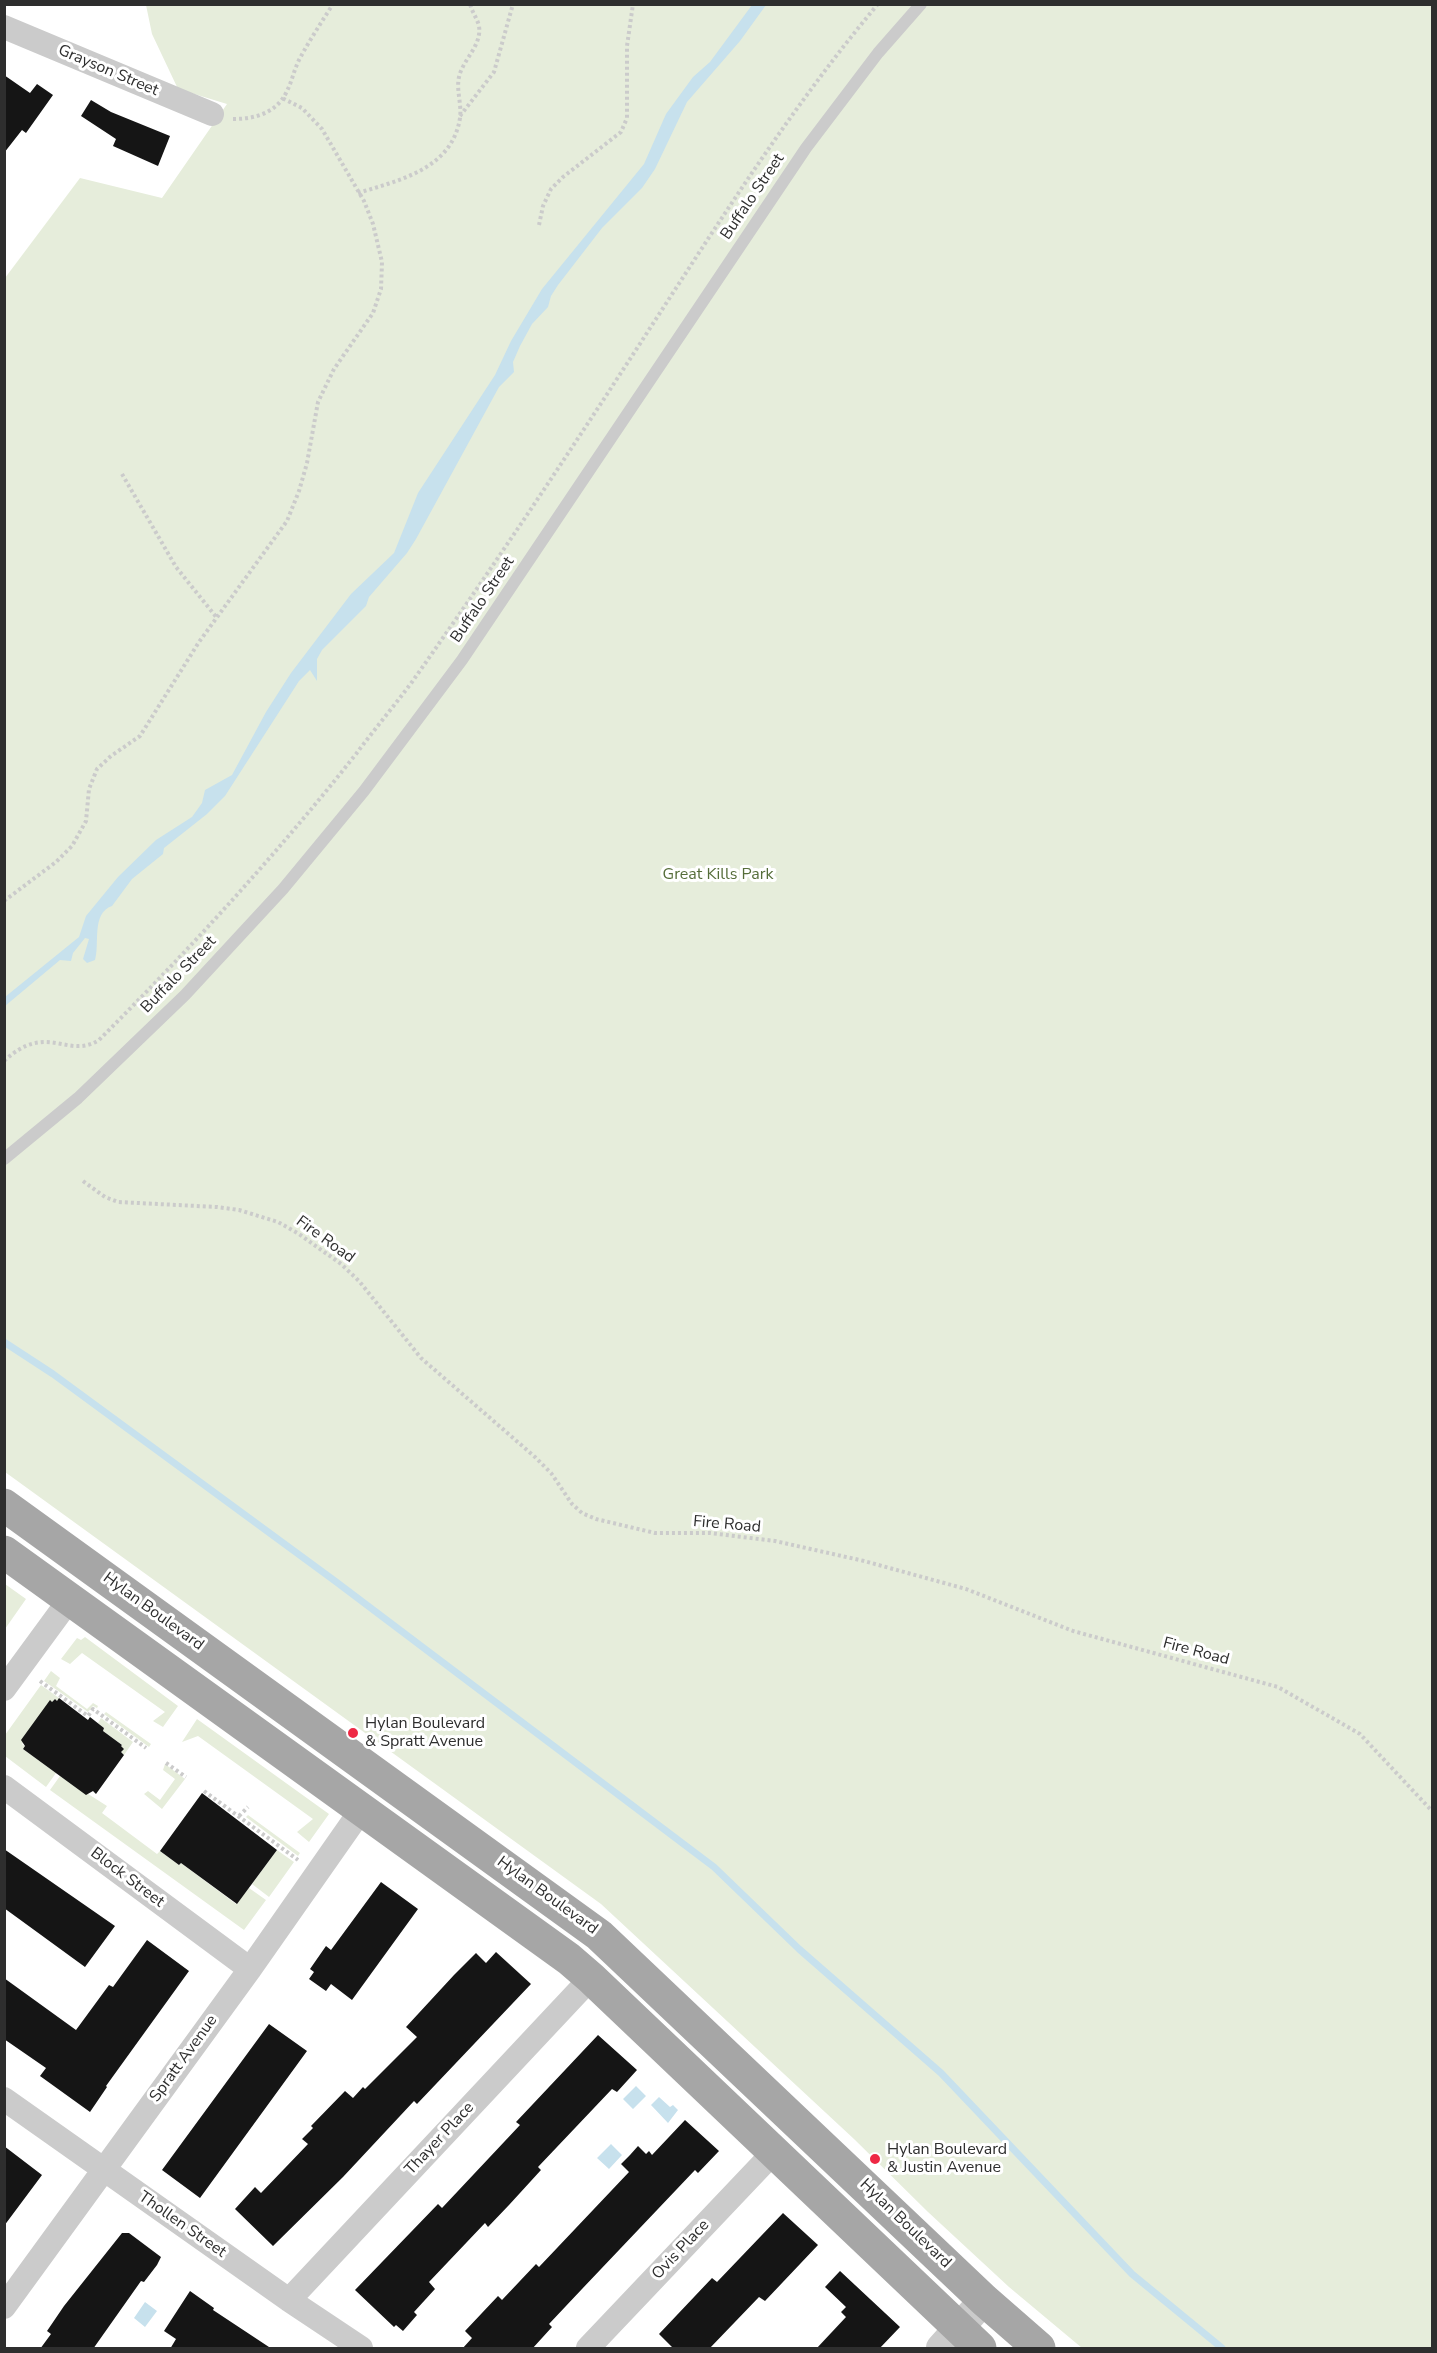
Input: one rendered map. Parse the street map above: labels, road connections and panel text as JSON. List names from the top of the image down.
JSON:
{
  "streets": {
    "main road": ["Hylan Boulevard"],
    "street": [
      "Grayson Street",
      "Block Street",
      "Spratt Avenue",
      "Thayer Place",
      "Thollen Street",
      "Ovis Place"
    ],
    "lane": ["Buffalo Street"],
    "path": ["Fire Road"]
  },
  "crossings": [
    ["Block Street", "Spratt Avenue"],
    ["Spratt Avenue", "Thollen Street"],
    ["Thayer Place", "Thollen Street"]
  ],
  "parks": ["Great Kills Park"],
  "places": ["Hylan Boulevard & Spratt Avenue", "Hylan Boulevard & Justin Avenue"]
}
